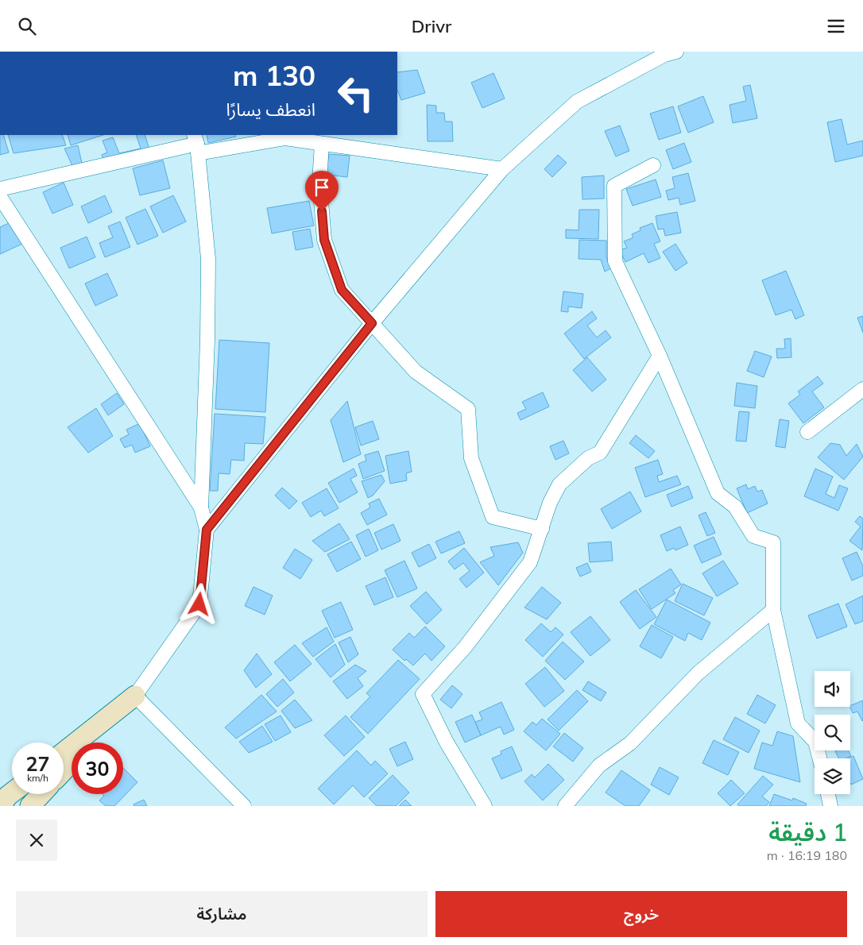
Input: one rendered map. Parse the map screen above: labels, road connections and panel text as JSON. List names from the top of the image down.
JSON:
{
  "page": {
    "header": "Drivr",
    "turn": ["130 m", "انعطف يسارًا"],
    "speed": "27 km/h",
    "limit": "30",
    "heading": ["1 دقيقة", "180 m · 16:19"],
    "buttons": ["خروج", "مشاركة"]
  }
}
